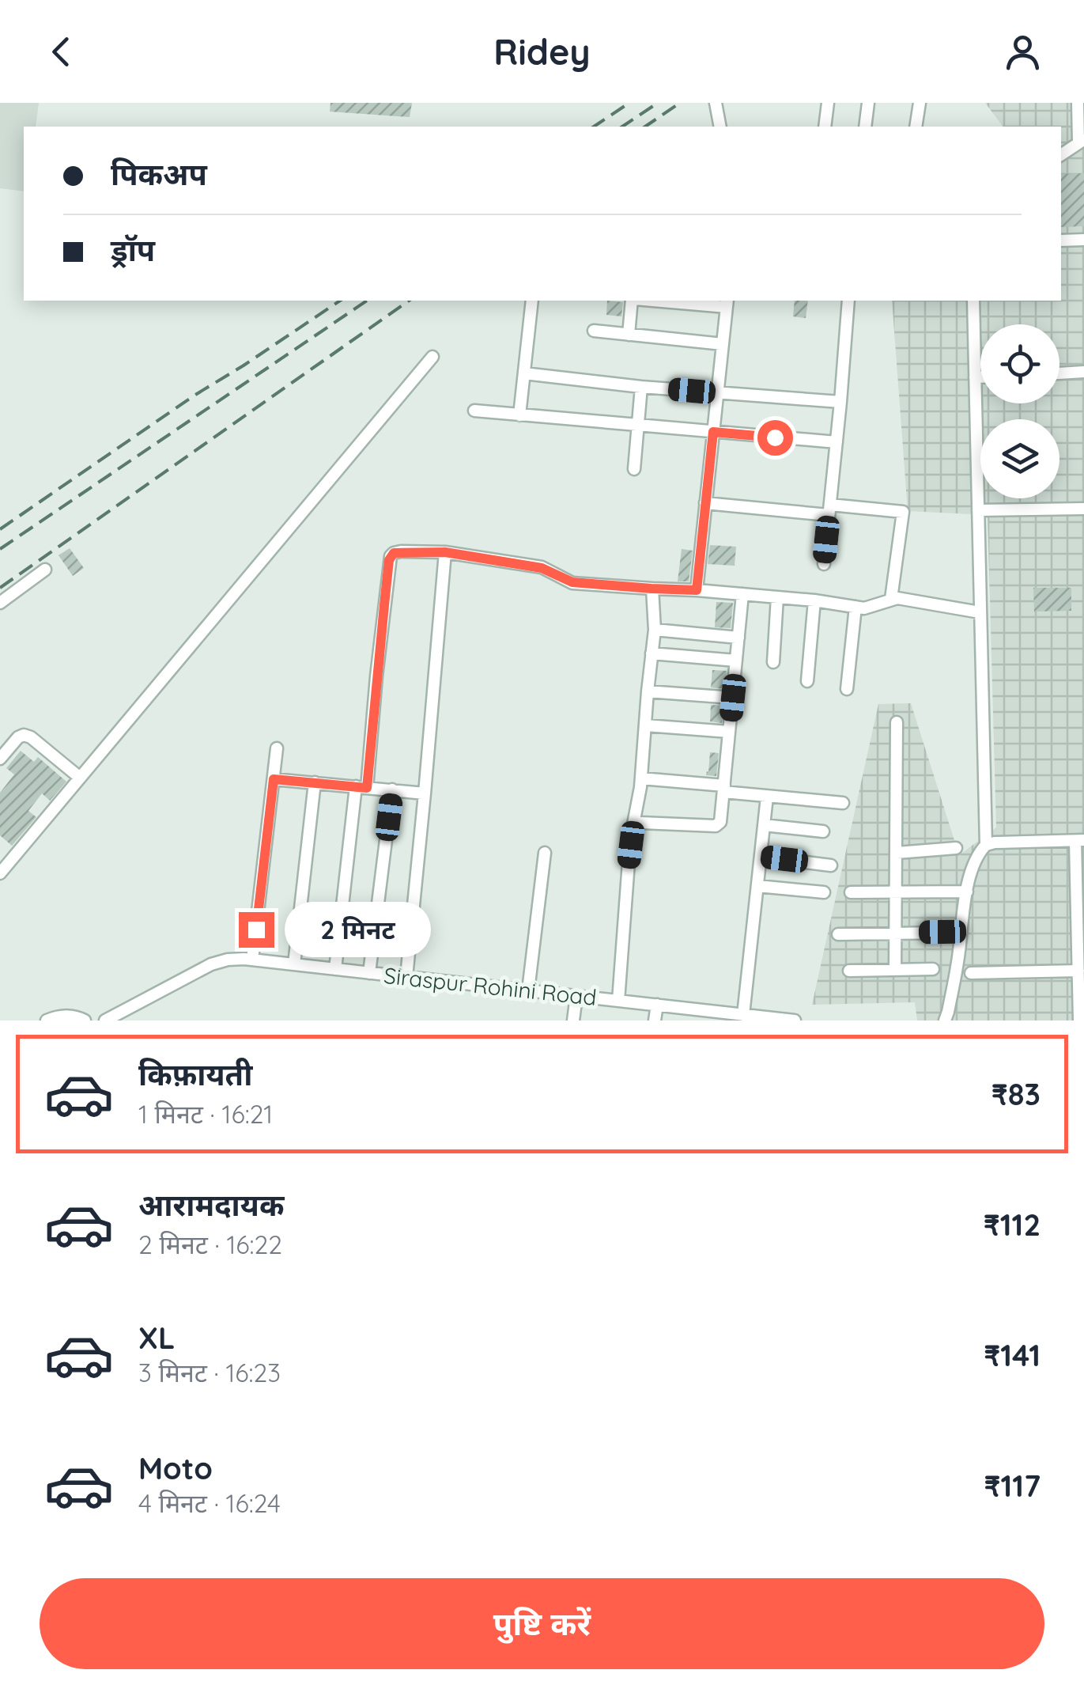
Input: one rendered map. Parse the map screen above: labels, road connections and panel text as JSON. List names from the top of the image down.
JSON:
{
  "streets": {
    "street": ["Siraspur Rohini Road"]
  },
  "page": {
    "header": "Ridey",
    "banner": ["पिकअप", "ड्रॉप"],
    "bubble": "2 मिनट",
    "list": [
      {
        "name": "किफ़ायती",
        "note": "1 मिनट · 16:21",
        "value": "₹83"
      },
      {
        "name": "आरामदायक",
        "note": "2 मिनट · 16:22",
        "value": "₹112"
      },
      {
        "name": "XL",
        "note": "3 मिनट · 16:23",
        "value": "₹141"
      },
      {
        "name": "Moto",
        "note": "4 मिनट · 16:24",
        "value": "₹117"
      }
    ],
    "buttons": "पुष्टि करें"
  }
}
